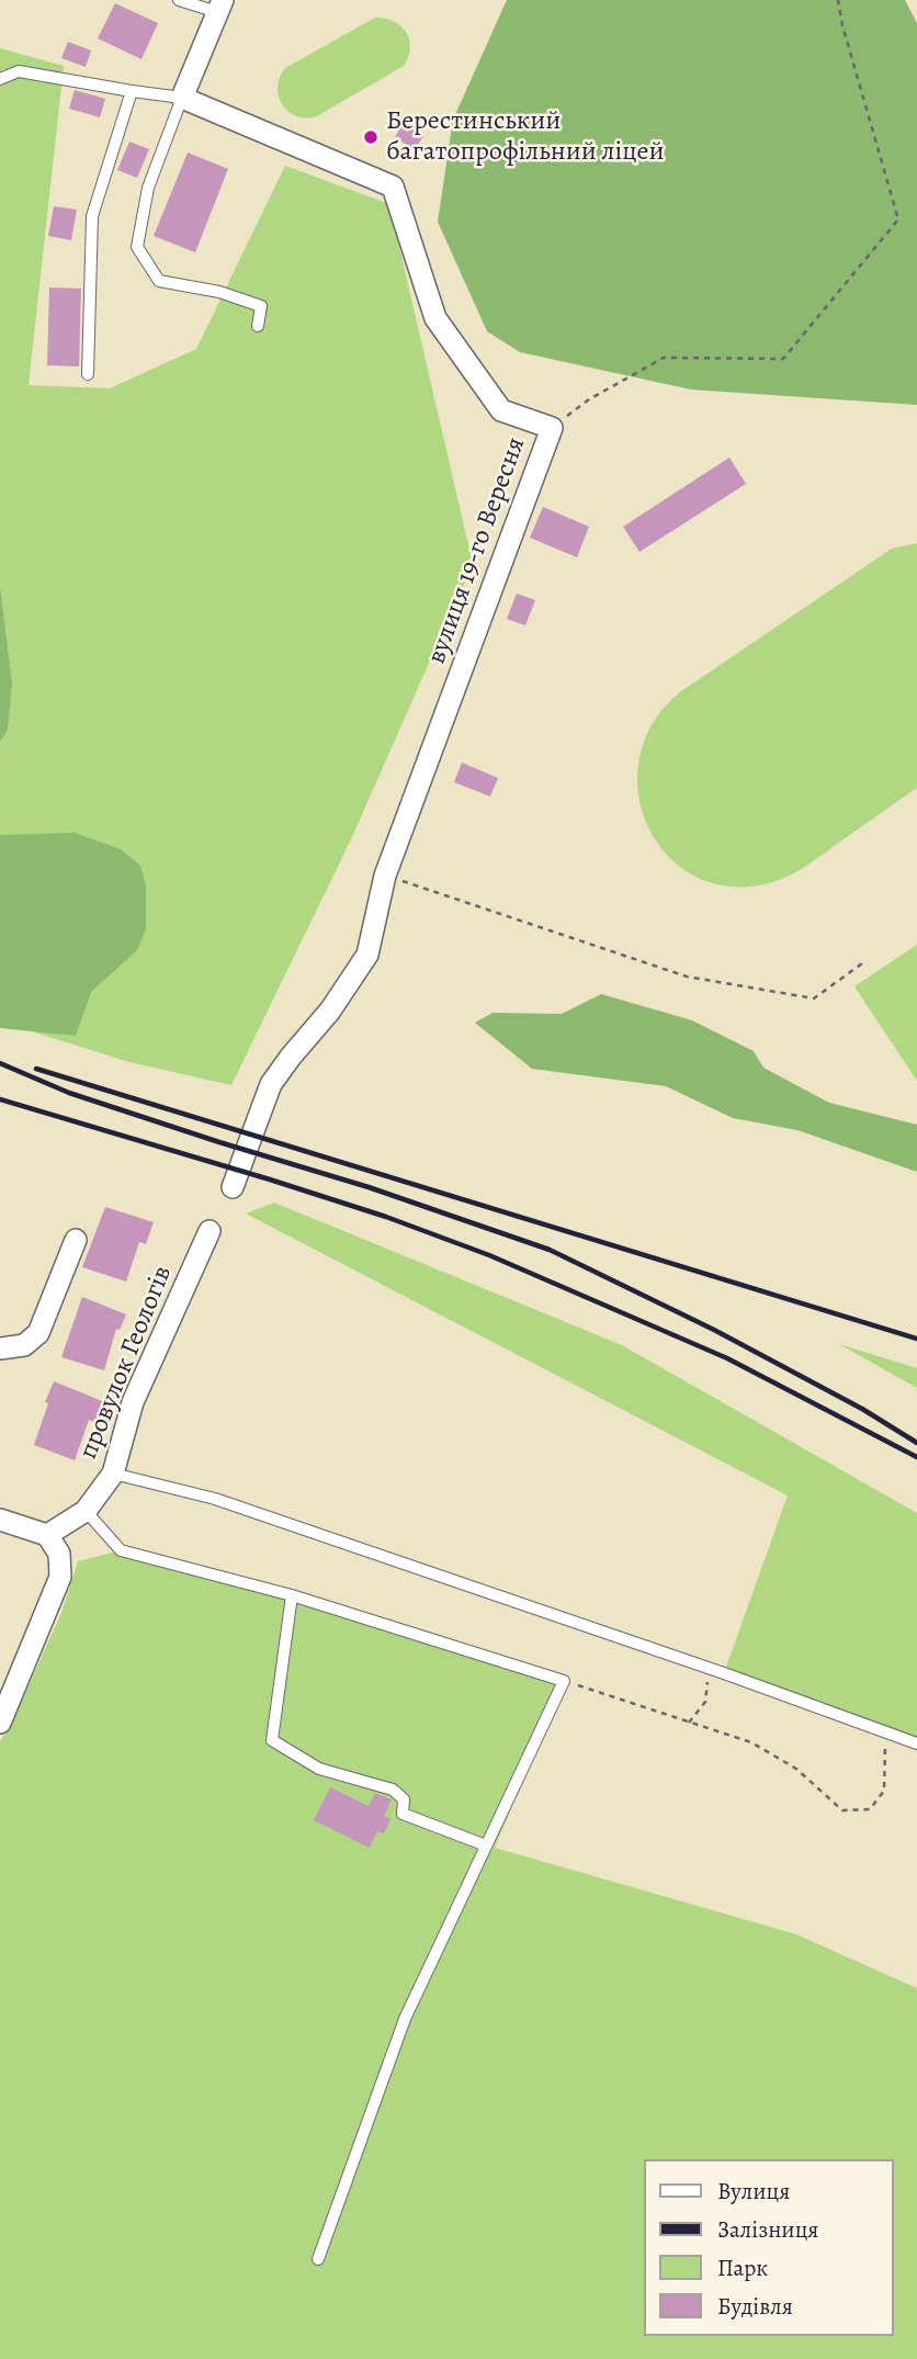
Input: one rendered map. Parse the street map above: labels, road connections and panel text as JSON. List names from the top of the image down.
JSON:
{
  "streets": {
    "street": ["вулиця 19-го Вересня", "провулок Геологів"]
  },
  "places": ["Берестинський багатопрофільний ліцей"],
  "legend": [
    "Вулиця",
    "Залізниця",
    "Парк",
    "Будівля"
  ]
}
